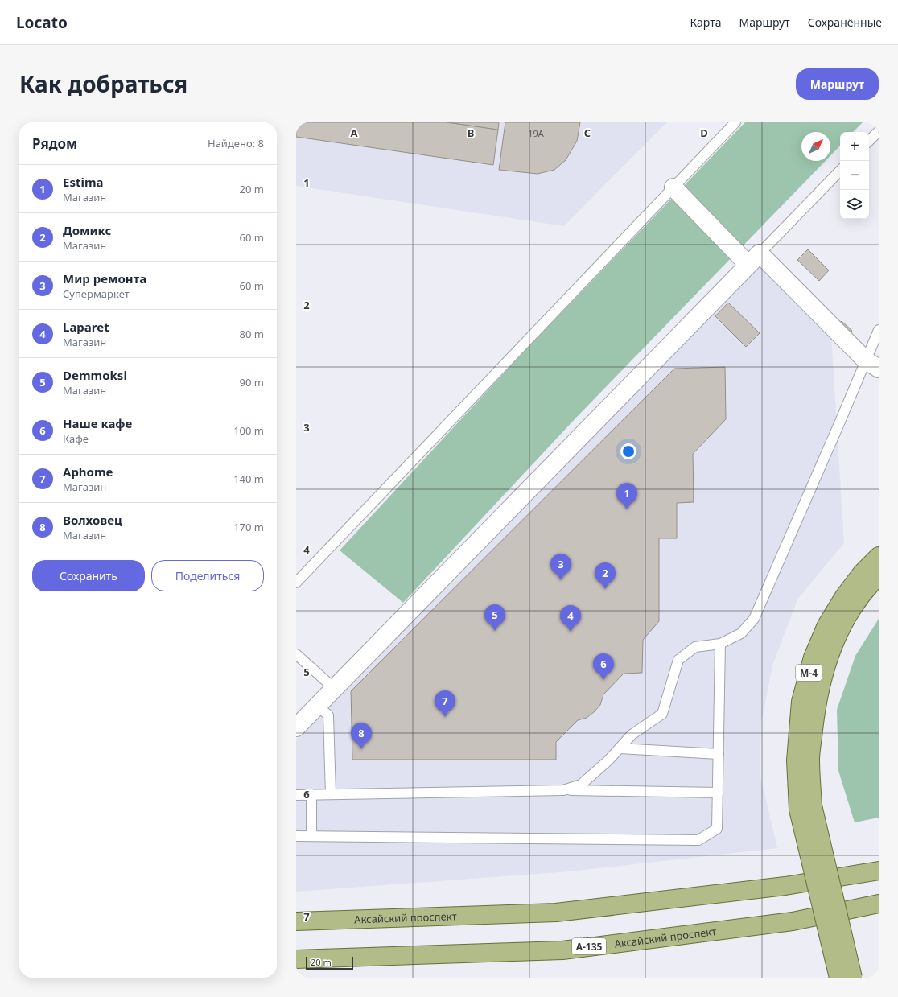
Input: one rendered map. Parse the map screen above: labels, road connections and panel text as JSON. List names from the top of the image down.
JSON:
{
  "streets": {
    "main road": ["М-4", "Аксайский проспект", "А-135"]
  },
  "house_numbers": ["19А"],
  "scale_bar": "20 m",
  "north": "top right",
  "page": {
    "header": "Locato",
    "nav": ["Карта", "Маршрут", "Сохранённые"],
    "title": "Как добраться",
    "buttons": [
      "Маршрут",
      ["Сохранить", "Поделиться"]
    ],
    "heading": ["Рядом", "Найдено: 8"],
    "map_buttons": ["+", "−"],
    "list": [
      {
        "mark": "1",
        "name": "Estima",
        "note": "Магазин",
        "value": "20 m"
      },
      {
        "mark": "2",
        "name": "Домикс",
        "note": "Магазин",
        "value": "60 m"
      },
      {
        "mark": "3",
        "name": "Мир ремонта",
        "note": "Супермаркет",
        "value": "60 m"
      },
      {
        "mark": "4",
        "name": "Laparet",
        "note": "Магазин",
        "value": "80 m"
      },
      {
        "mark": "5",
        "name": "Demmoksi",
        "note": "Магазин",
        "value": "90 m"
      },
      {
        "mark": "6",
        "name": "Наше кафе",
        "note": "Кафе",
        "value": "100 m"
      },
      {
        "mark": "7",
        "name": "Aphome",
        "note": "Магазин",
        "value": "140 m"
      },
      {
        "mark": "8",
        "name": "Волховец",
        "note": "Магазин",
        "value": "170 m"
      }
    ],
    "pins": [
      "1",
      "3",
      "2",
      "5",
      "4",
      "6",
      "7",
      "8"
    ],
    "scale": "20 m"
  },
  "grid": {
    "columns": [
      "A",
      "B",
      "C",
      "D"
    ],
    "rows": [
      "1",
      "2",
      "3",
      "4",
      "5",
      "6",
      "7"
    ]
  }
}
